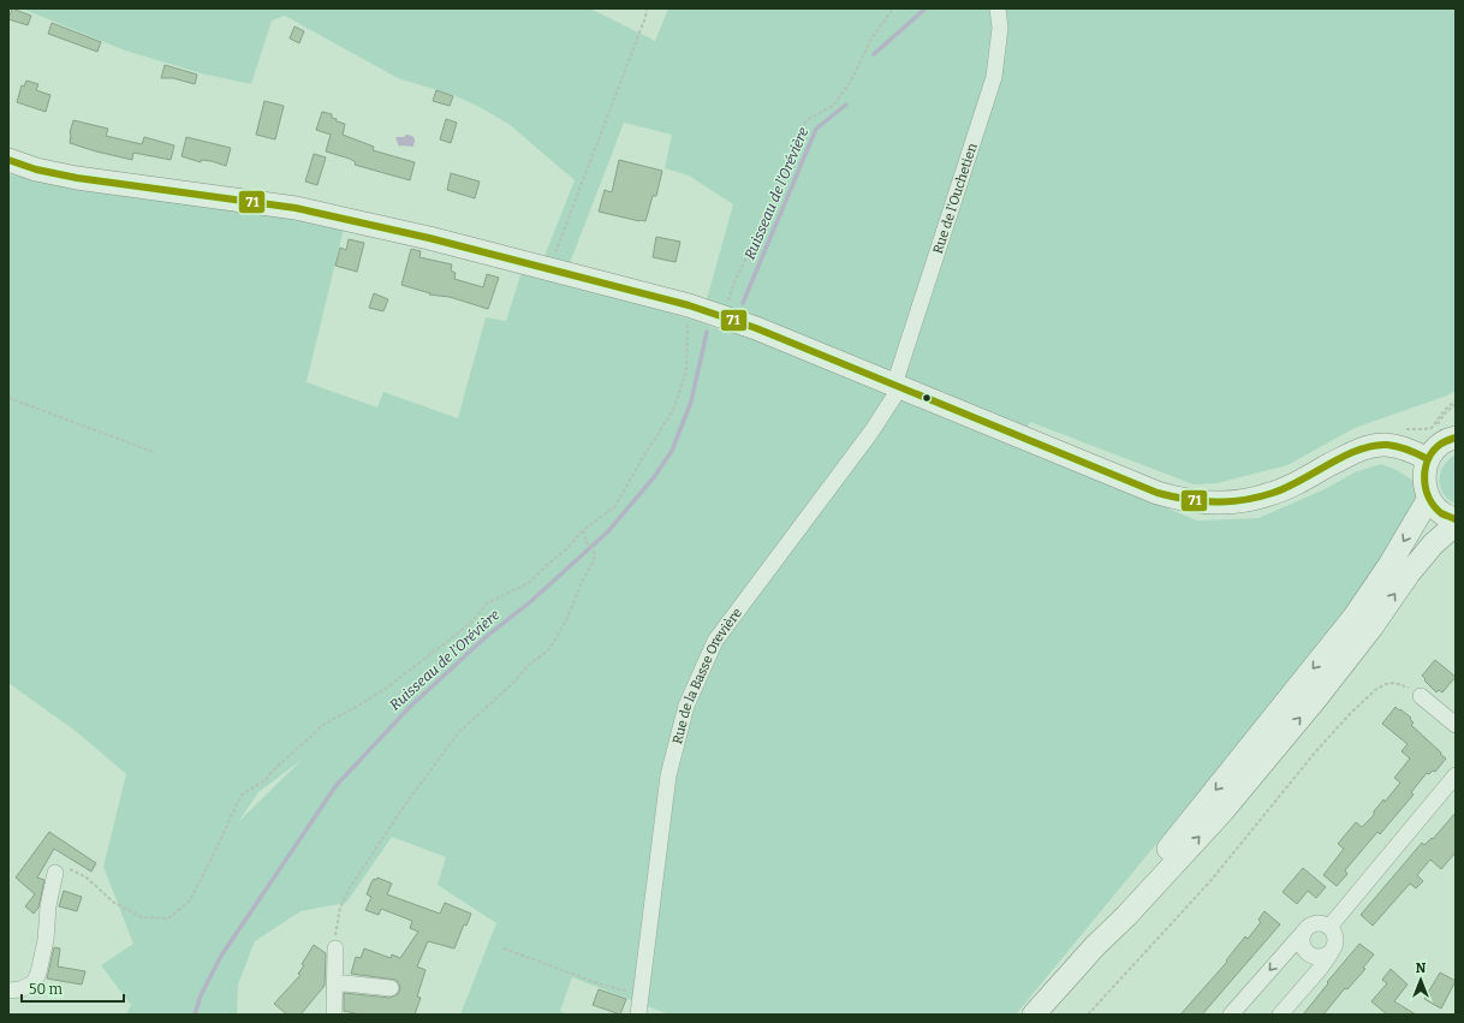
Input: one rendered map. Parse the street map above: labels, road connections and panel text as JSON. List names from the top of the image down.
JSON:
{
  "streets": {
    "street": ["Rue de l'Ouchetien", "Rue de la Basse Orevière"]
  },
  "crossings": [
    ["Rue de l'Ouchetien", "Rue de la Basse Orevière"]
  ],
  "water": ["Ruisseau de l'Orévière"],
  "lines": ["transit line 71"],
  "scale_bar": "50 m",
  "north": "top"
}
